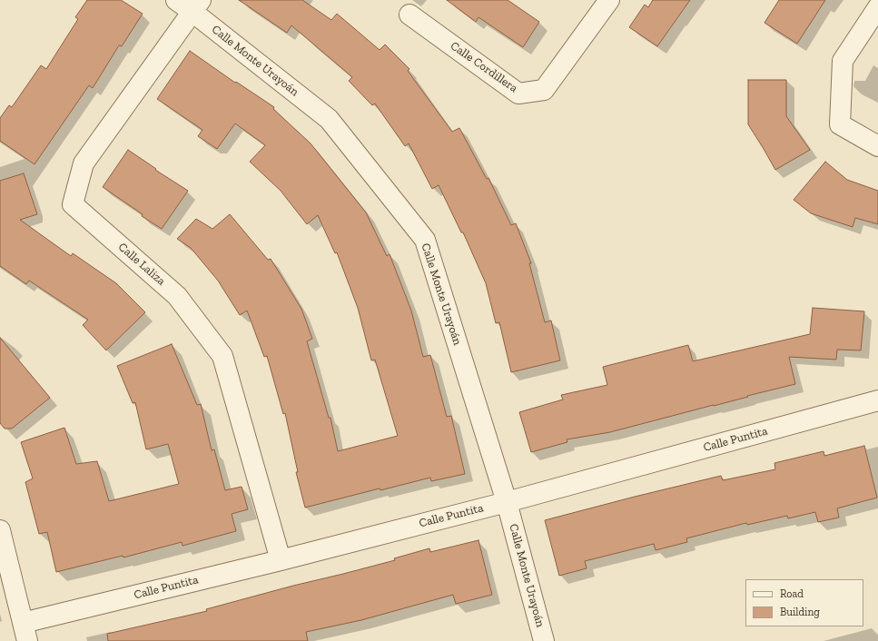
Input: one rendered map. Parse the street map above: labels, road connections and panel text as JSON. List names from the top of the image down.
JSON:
{
  "streets": {
    "street": [
      "Calle Monte Urayoán",
      "Calle Cordillera",
      "Calle Laliza",
      "Calle Puntita"
    ]
  },
  "crossings": [
    ["Calle Monte Urayoán", "Calle Laliza"],
    ["Calle Monte Urayoán", "Calle Puntita"],
    ["Calle Laliza", "Calle Puntita"]
  ],
  "legend": ["Road", "Building"]
}
